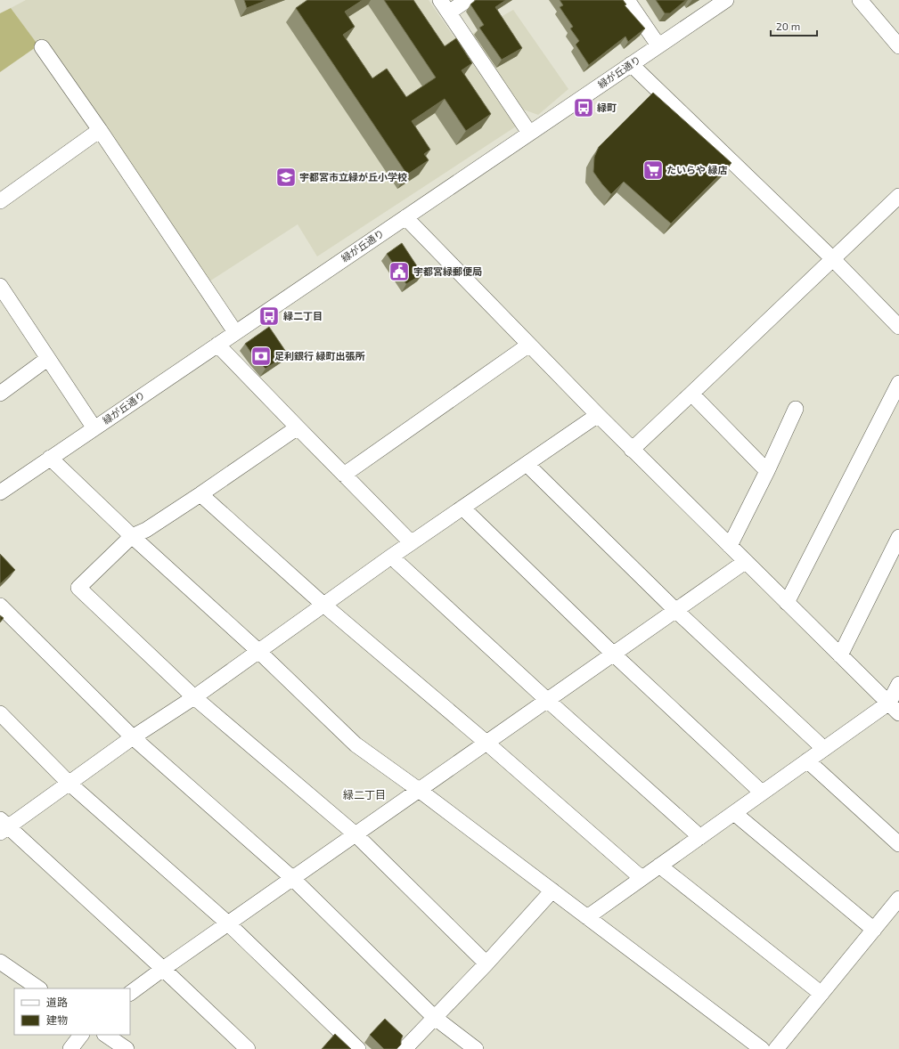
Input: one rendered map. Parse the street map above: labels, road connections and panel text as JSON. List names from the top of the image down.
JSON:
{
  "streets": {
    "street": ["緑が丘通り"]
  },
  "districts": ["緑二丁目"],
  "places": {
    "bus stop": ["緑町", "緑二丁目"],
    "supermarket": ["たいらや 緑店"],
    "school or university": ["宇都宮市立緑が丘小学校"],
    "public building": ["宇都宮緑郵便局"],
    "bank": ["足利銀行 緑町出張所"]
  },
  "legend": ["道路", "建物"],
  "scale_bar": "20 m"
}
